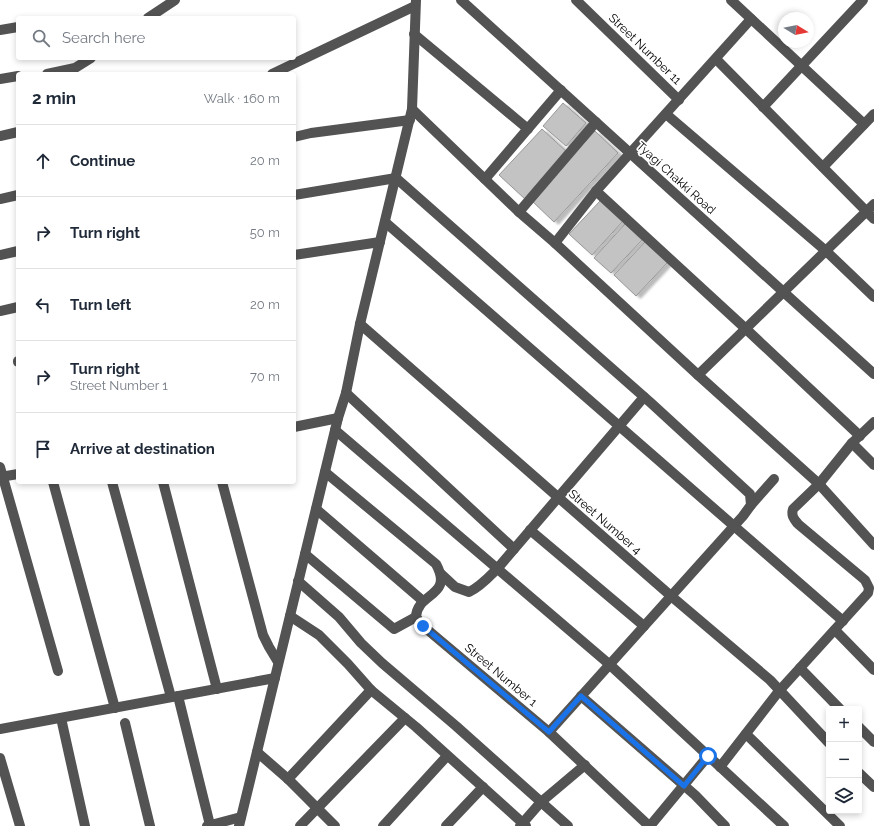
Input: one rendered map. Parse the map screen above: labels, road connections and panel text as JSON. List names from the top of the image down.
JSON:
{
  "streets": {
    "street": [
      "Street Number 11",
      "Tyagi Chakki Road",
      "Street Number 4",
      "Street Number 1"
    ]
  },
  "north": "right",
  "page": {
    "search": "Search here",
    "heading": ["2 min", "Walk · 160 m"],
    "list": [
      ["Continue", "20 m"],
      ["Turn right", "50 m"],
      ["Turn left", "20 m"],
      ["Turn right", "Street Number 1", "70 m"],
      "Arrive at destination"
    ],
    "map_buttons": ["+", "−"]
  }
}
